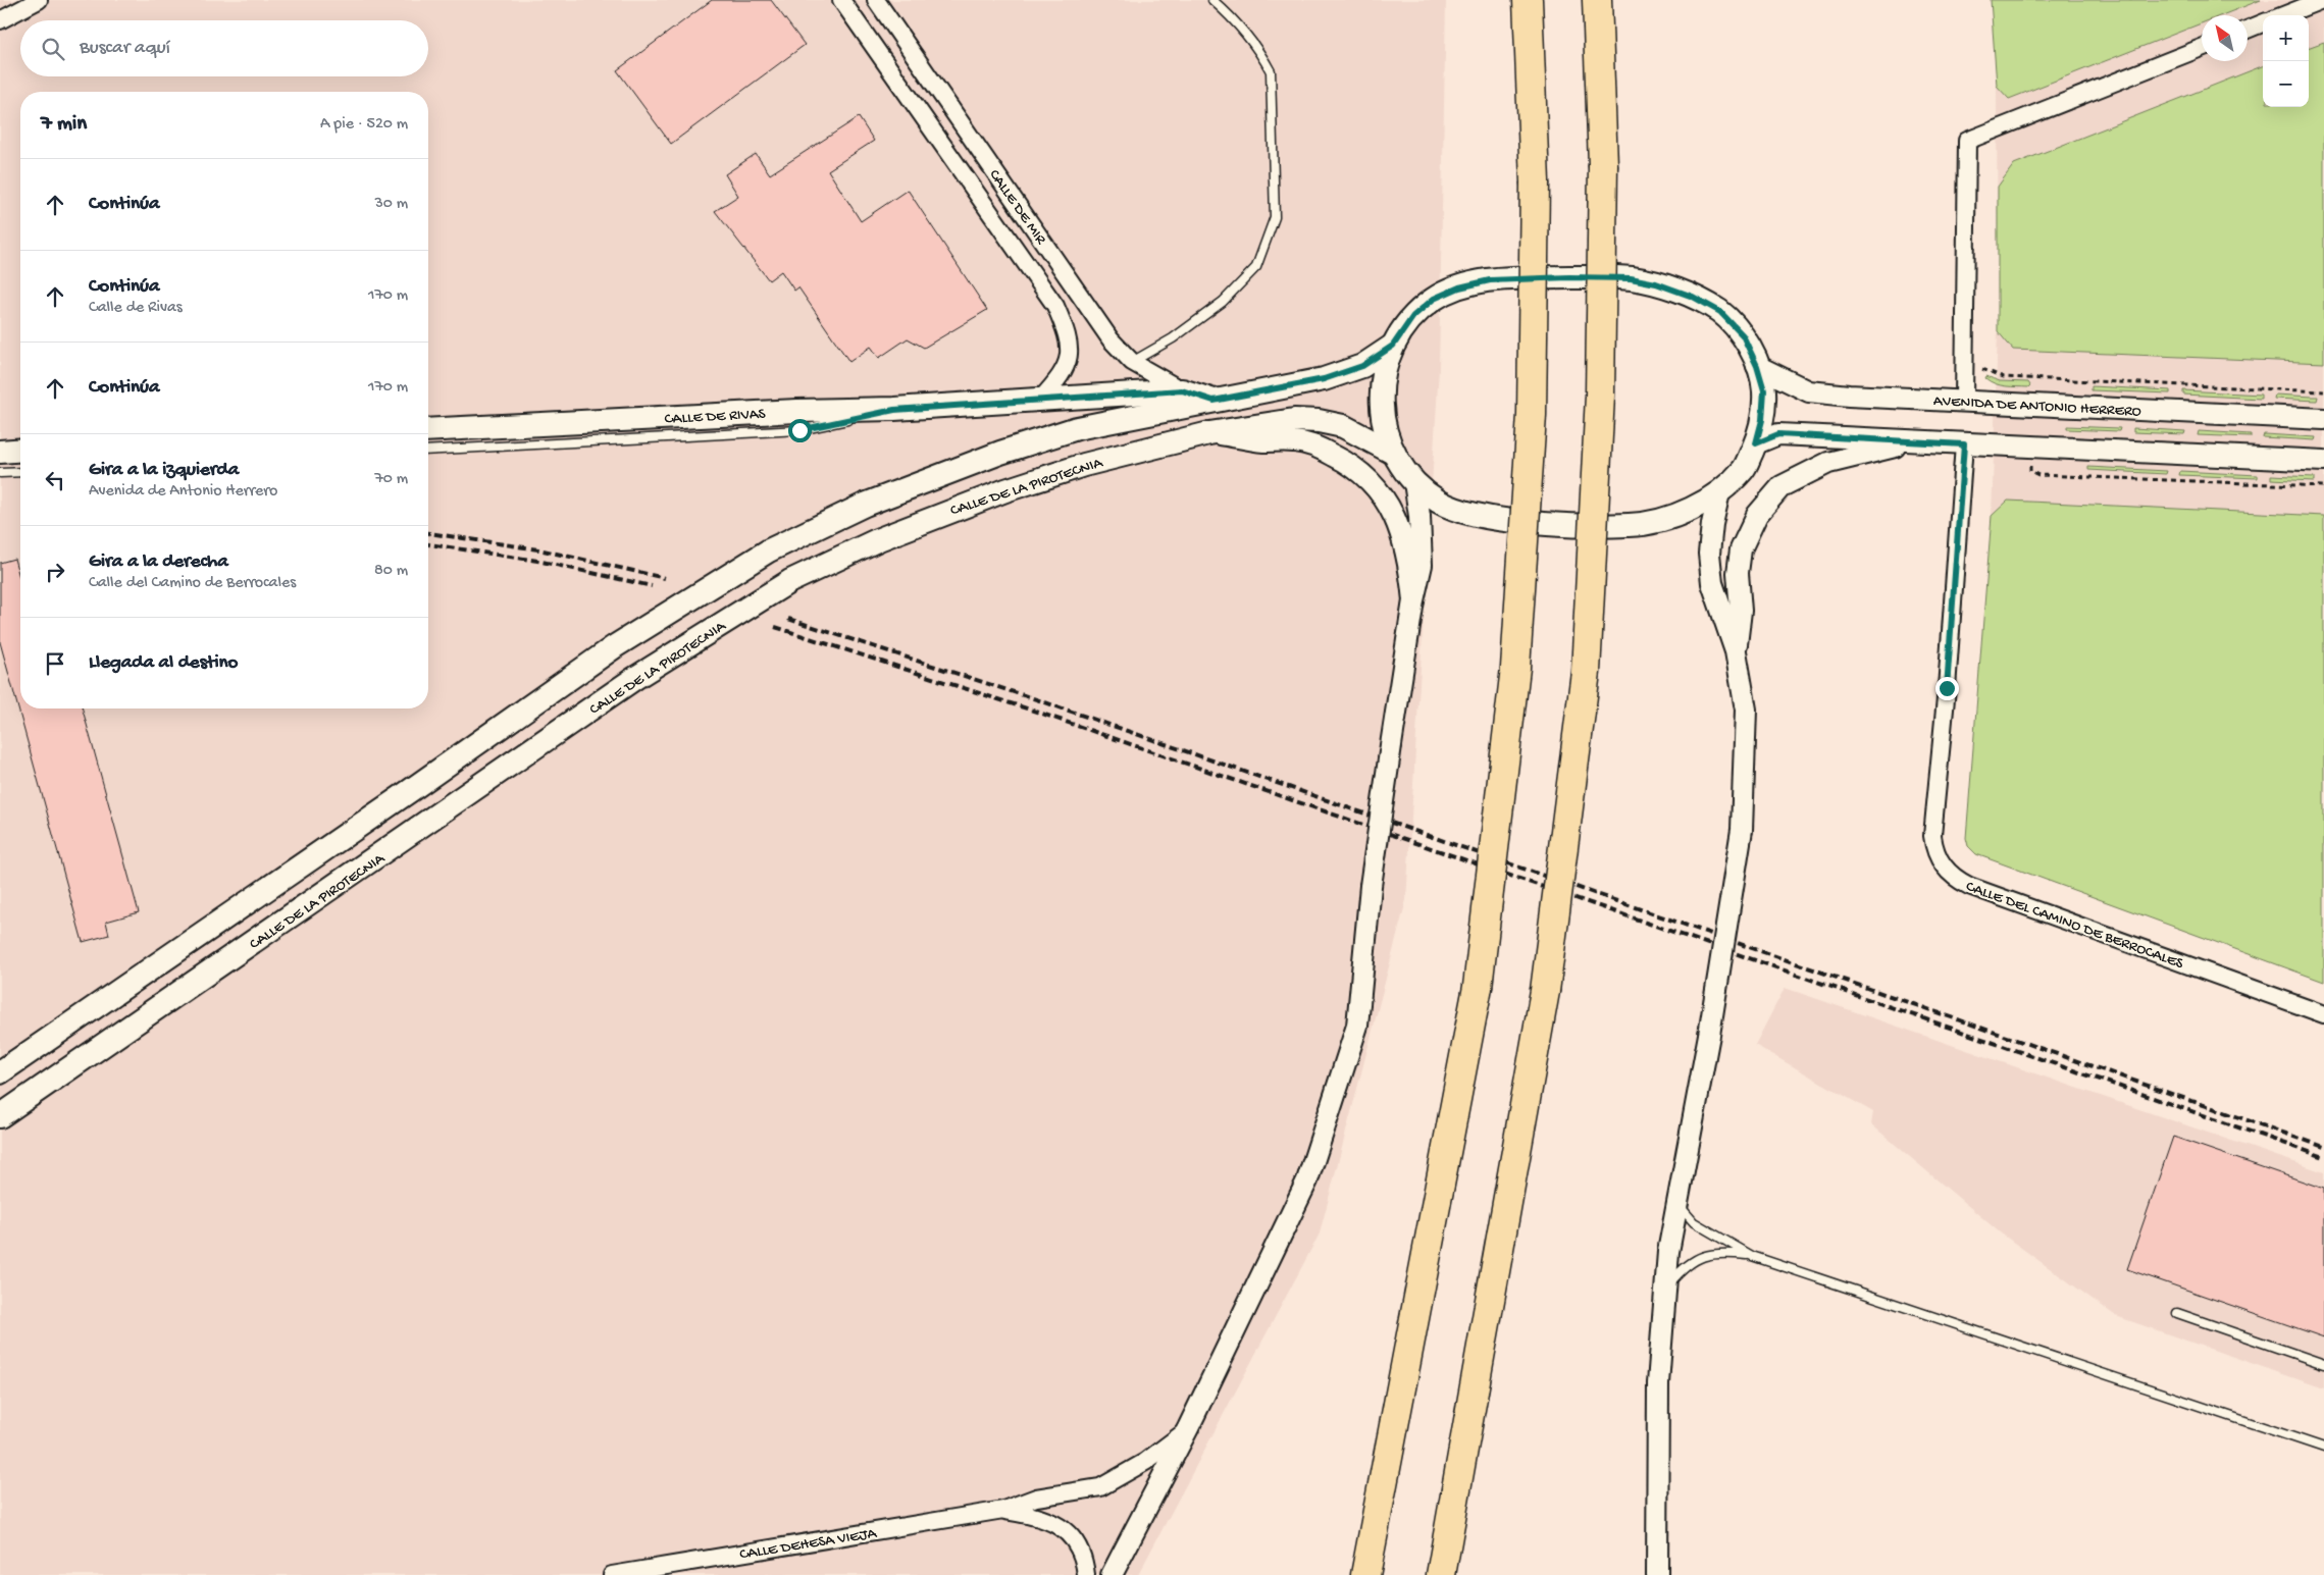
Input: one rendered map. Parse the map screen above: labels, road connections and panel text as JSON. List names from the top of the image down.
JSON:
{
  "streets": {
    "main road": ["CALLE DE RIVAS", "CALLE DE LA PIROTECNIA"],
    "street": [
      "CALLE DE MIR",
      "AVENIDA DE ANTONIO HERRERO",
      "CALLE DEL CAMINO DE BERROCALES",
      "CALLE DEHESA VIEJA"
    ]
  },
  "crossings": [
    ["CALLE DE MIR", "CALLE DE RIVAS"]
  ],
  "north": "top left",
  "page": {
    "map_buttons": ["+", "−"],
    "search": "Buscar aquí",
    "heading": ["7 min", "A pie · 520 m"],
    "list": [
      ["Continúa", "30 m"],
      ["Continúa", "Calle de Rivas", "170 m"],
      ["Continúa", "170 m"],
      ["Gira a la izquierda", "Avenida de Antonio Herrero", "70 m"],
      ["Gira a la derecha", "Calle del Camino de Berrocales", "80 m"],
      "Llegada al destino"
    ]
  }
}
